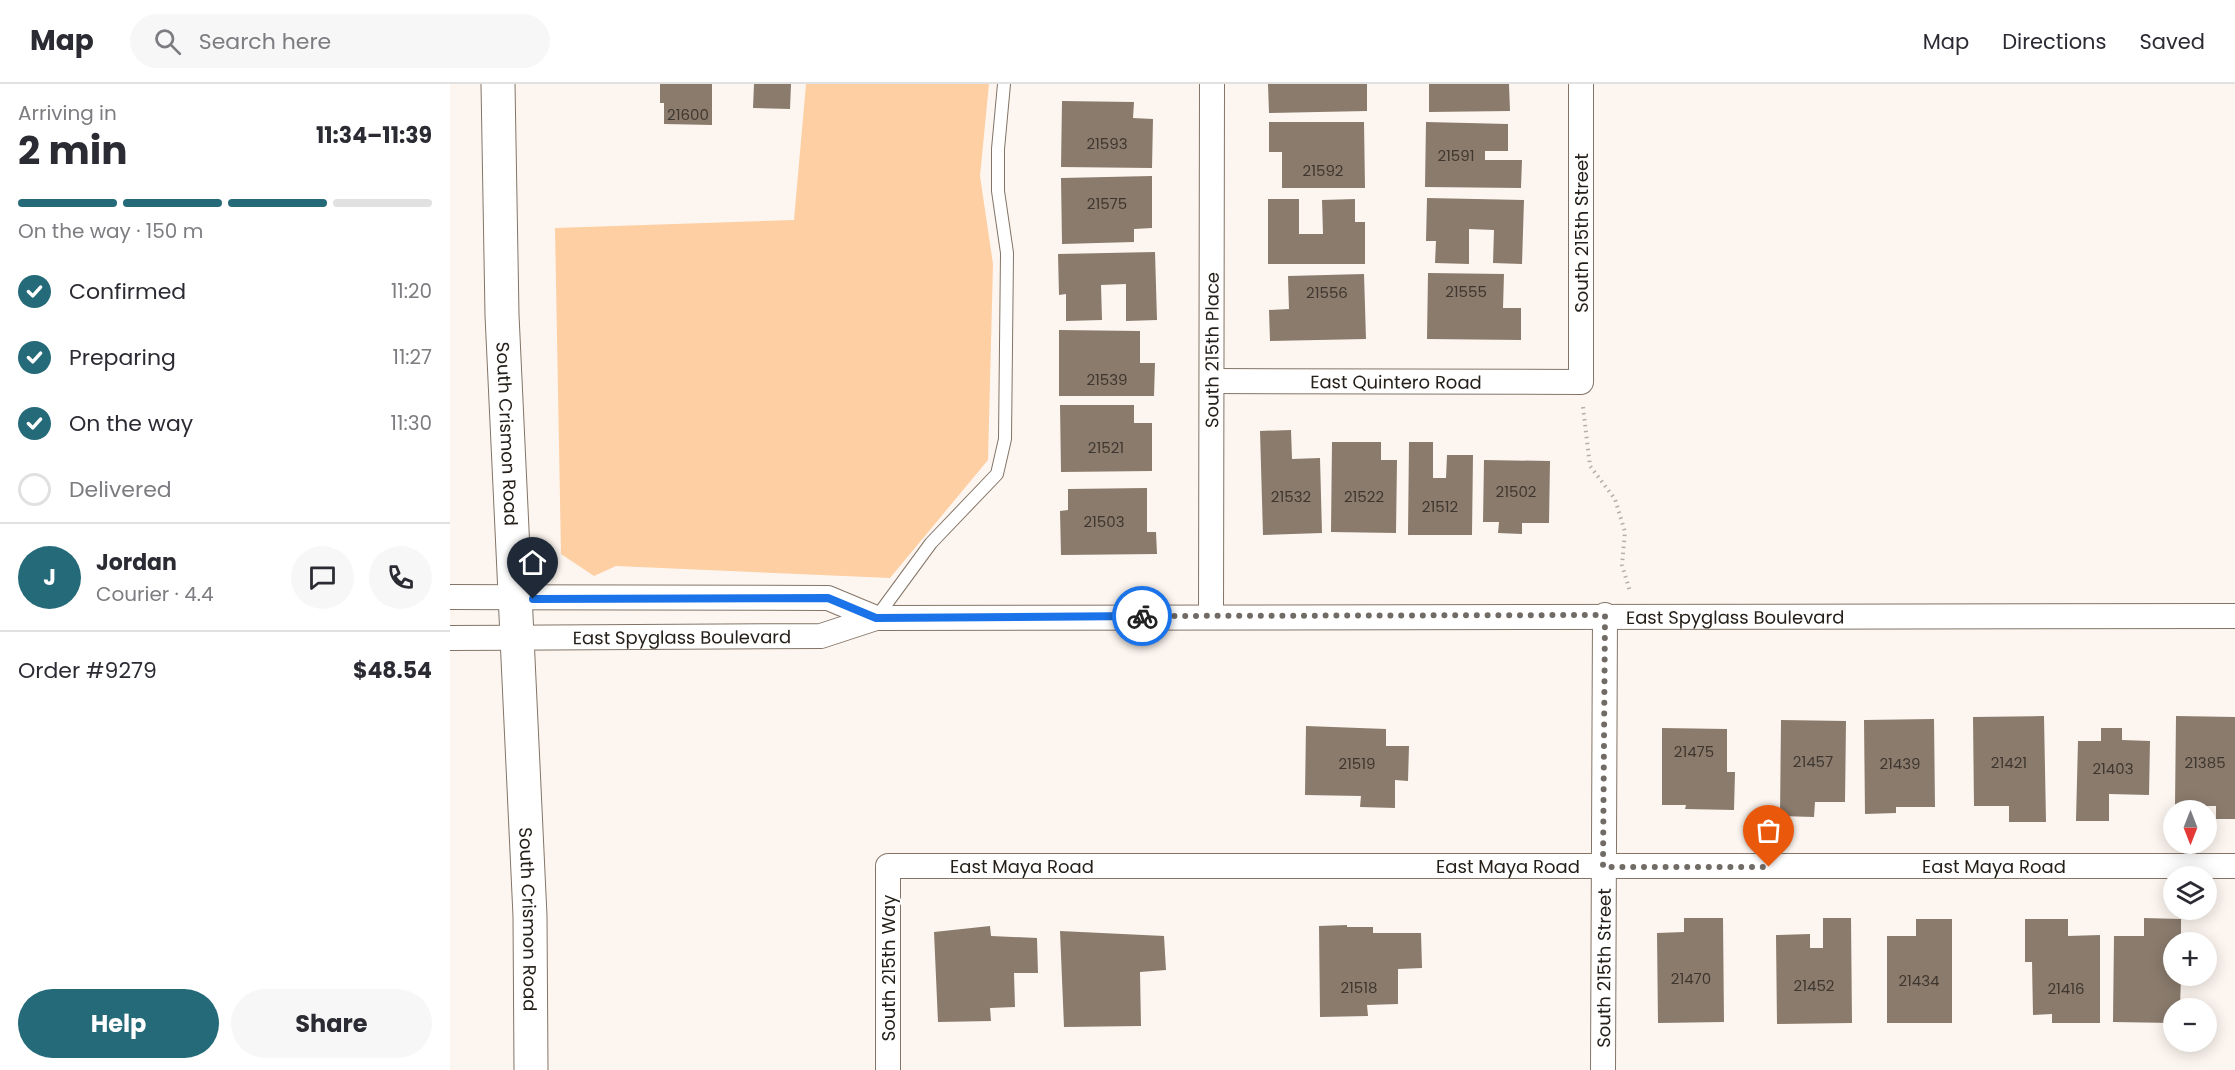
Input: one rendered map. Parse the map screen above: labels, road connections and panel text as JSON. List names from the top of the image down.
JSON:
{
  "streets": {
    "street": [
      "South 215th Street",
      "South 215th Place",
      "East Quintero Road",
      "South Crismon Road",
      "East Spyglass Boulevard",
      "East Maya Road",
      "South 215th Way"
    ]
  },
  "crossings": [
    ["South 215th Street", "East Quintero Road"],
    ["South 215th Street", "East Spyglass Boulevard"],
    ["South 215th Street", "East Maya Road"],
    ["South 215th Place", "East Quintero Road"],
    ["South 215th Place", "East Spyglass Boulevard"],
    ["South Crismon Road", "East Spyglass Boulevard"],
    ["East Maya Road", "South 215th Way"]
  ],
  "house_numbers": [
    "21600",
    "21593",
    "21591",
    "21592",
    "21575",
    "21555",
    "21556",
    "21539",
    "21521",
    "21502",
    "21532",
    "21522",
    "21512",
    "21503",
    "21475",
    "21457",
    "21421",
    "21385",
    "21519",
    "21439",
    "21403",
    "21470",
    "21434",
    "21452",
    "21518",
    "21416"
  ],
  "north": "bottom",
  "page": {
    "header": "Map",
    "search": "Search here",
    "nav": ["Map", "Directions", "Saved"],
    "heading": ["2 min", "Arriving in", "11:34–11:39"],
    "panel": [
      "Jordan",
      "Courier · 4.4",
      "Order #9279",
      "$48.54"
    ],
    "bar": "On the way · 150 m",
    "list": [
      ["Confirmed", "11:20"],
      ["Preparing", "11:27"],
      ["On the way", "11:30"],
      "Delivered"
    ],
    "round": "J",
    "map_buttons": ["+", "−"],
    "buttons": ["Help", "Share"]
  }
}
